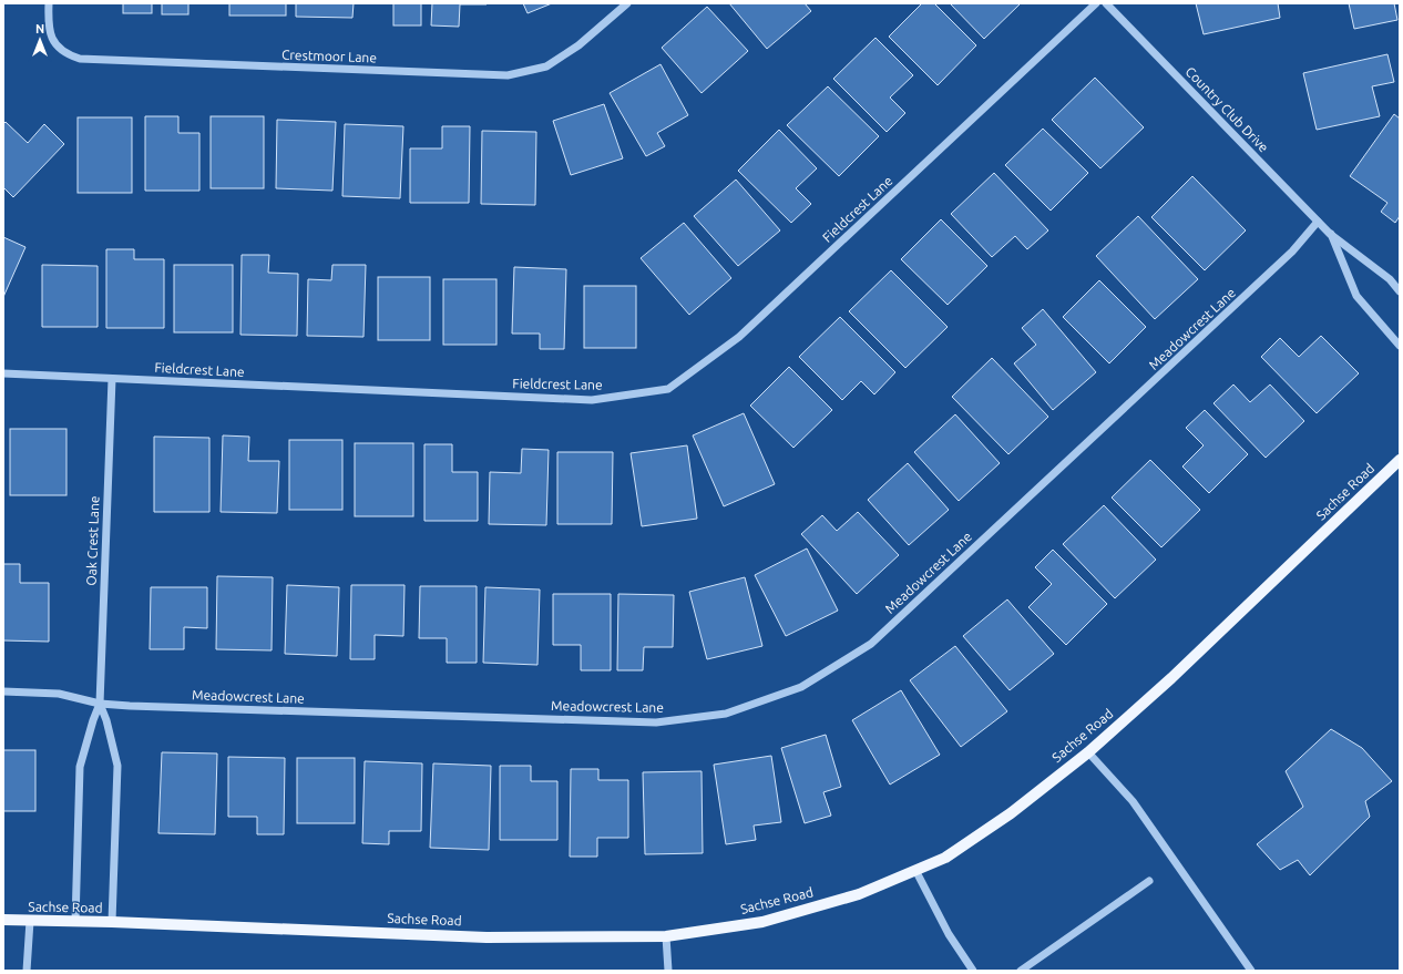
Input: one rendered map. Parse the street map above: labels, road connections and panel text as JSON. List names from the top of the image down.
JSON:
{
  "streets": {
    "main road": ["Sachse Road"],
    "street": [
      "Crestmoor Lane",
      "Country Club Drive",
      "Fieldcrest Lane",
      "Meadowcrest Lane",
      "Oak Crest Lane"
    ]
  },
  "crossings": [
    ["Country Club Drive", "Meadowcrest Lane"],
    ["Fieldcrest Lane", "Oak Crest Lane"],
    ["Meadowcrest Lane", "Oak Crest Lane"],
    ["Sachse Road", "Oak Crest Lane"]
  ],
  "north": "top"
}
